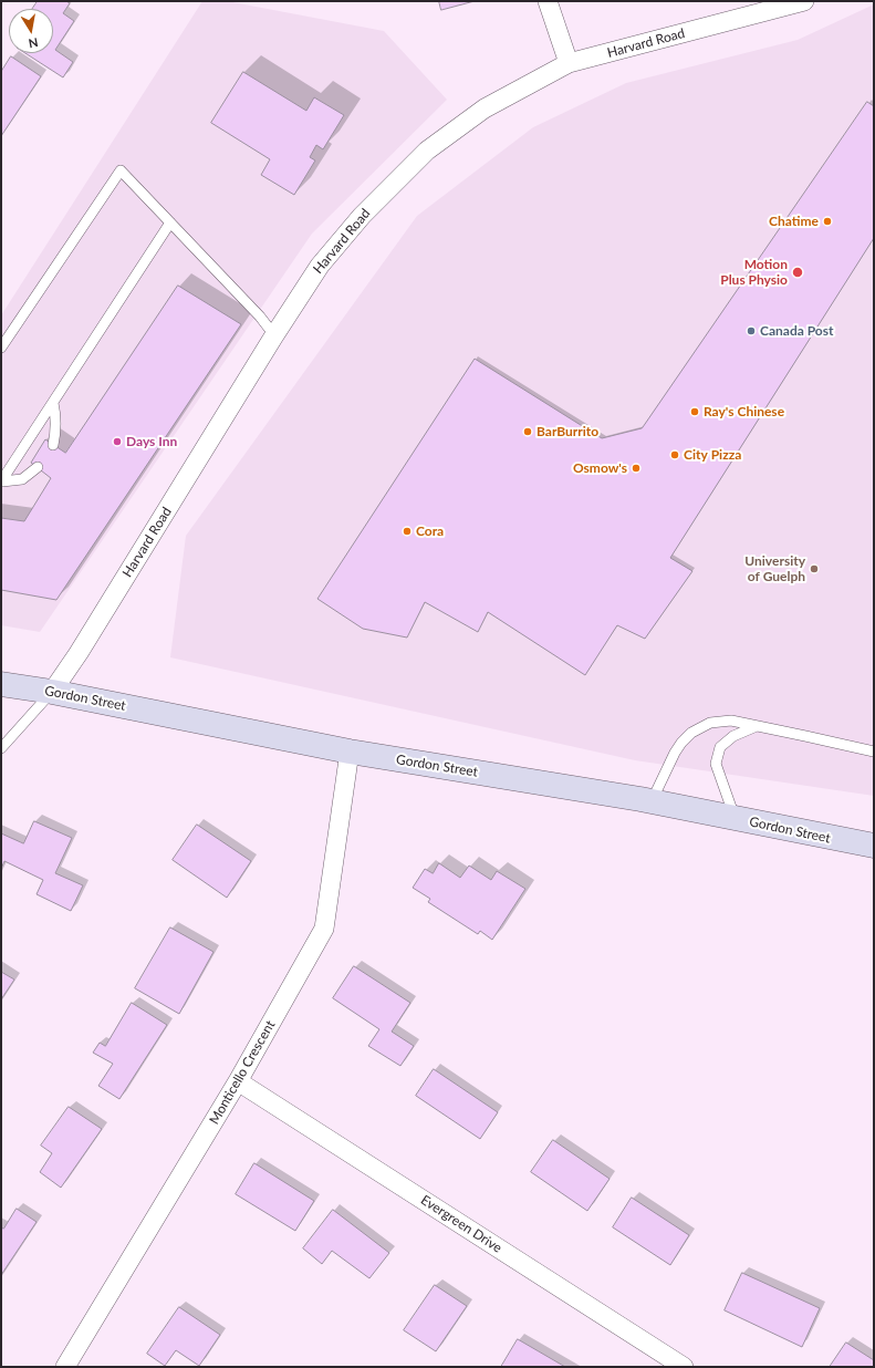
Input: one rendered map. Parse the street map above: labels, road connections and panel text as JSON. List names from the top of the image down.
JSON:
{
  "streets": {
    "main road": ["Gordon Street"],
    "street": ["Harvard Road", "Monticello Crescent", "Evergreen Drive"]
  },
  "crossings": [
    ["Harvard Road", "Gordon Street"],
    ["Gordon Street", "Monticello Crescent"],
    ["Monticello Crescent", "Evergreen Drive"]
  ],
  "places": [
    "Chatime",
    "Motion Plus Physio",
    "Canada Post",
    "Ray's Chinese",
    "BarBurrito",
    "Days Inn",
    "City Pizza",
    "Osmow's",
    "Cora",
    "University of Guelph"
  ],
  "north": "bottom"
}
